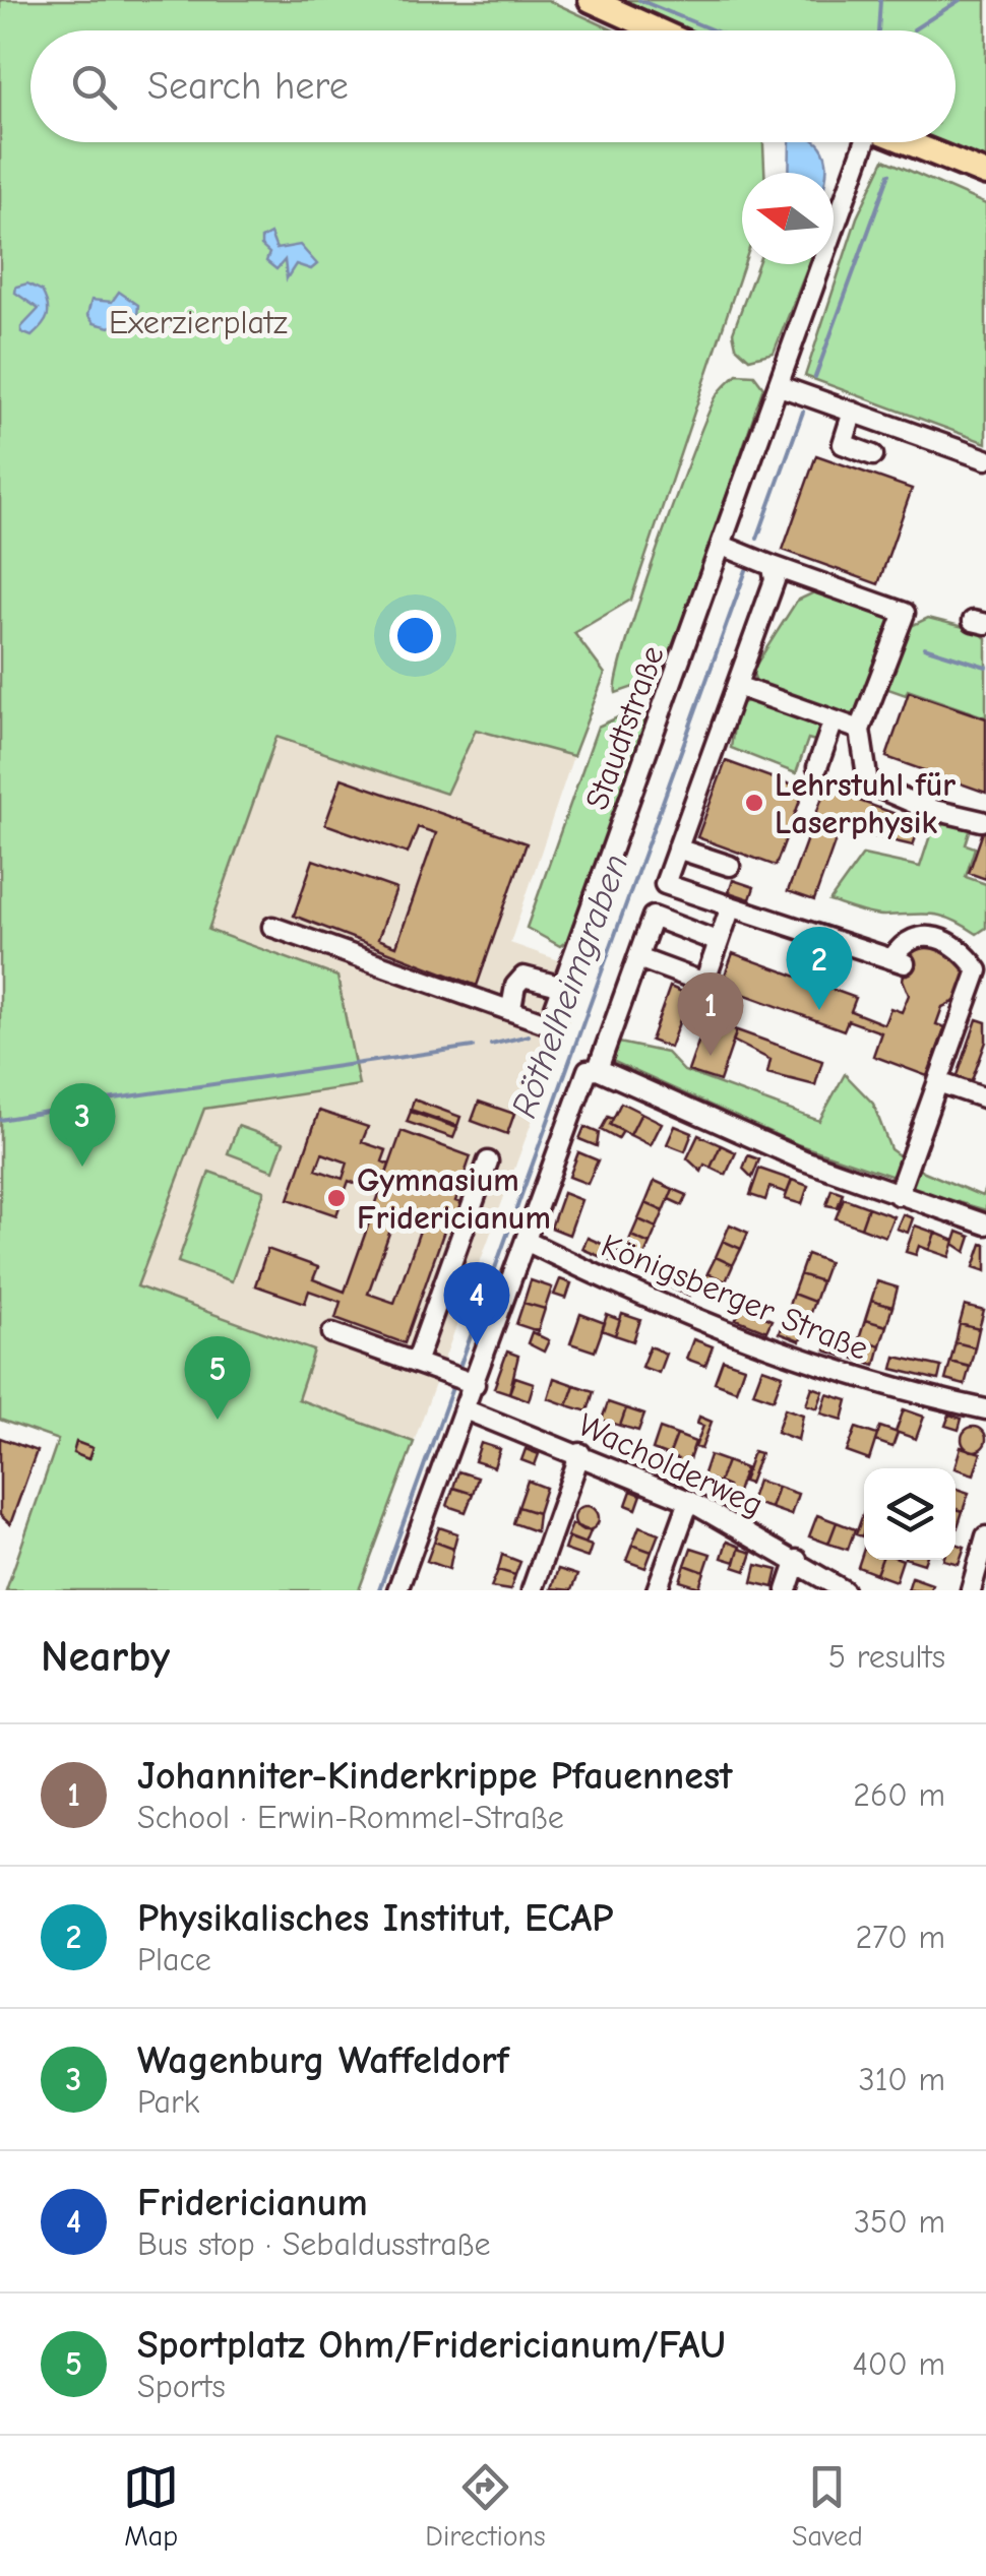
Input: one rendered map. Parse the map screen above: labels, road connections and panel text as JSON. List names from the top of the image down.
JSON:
{
  "streets": {
    "street": ["Staudtstraße", "Königsberger Straße", "Wacholderweg"]
  },
  "water": ["Röthelheimgraben"],
  "parks": ["Exerzierplatz"],
  "places": ["Lehrstuhl für Laserphysik", "Gymnasium Fridericianum"],
  "north": "left",
  "page": {
    "search": "Search here",
    "pins": [
      "2",
      "1",
      "3",
      "4",
      "5"
    ],
    "heading": ["Nearby", "5 results"],
    "list": [
      {
        "mark": "1",
        "name": "Johanniter-Kinderkrippe Pfauennest",
        "note": "School · Erwin-Rommel-Straße",
        "value": "260 m"
      },
      {
        "mark": "2",
        "name": "Physikalisches Institut, ECAP",
        "note": "Place",
        "value": "270 m"
      },
      {
        "mark": "3",
        "name": "Wagenburg Waffeldorf",
        "note": "Park",
        "value": "310 m"
      },
      {
        "mark": "4",
        "name": "Fridericianum",
        "note": "Bus stop · Sebaldusstraße",
        "value": "350 m"
      },
      {
        "mark": "5",
        "name": "Sportplatz Ohm/Fridericianum/FAU",
        "note": "Sports",
        "value": "400 m"
      }
    ],
    "nav": ["Map", "Directions", "Saved"]
  }
}
